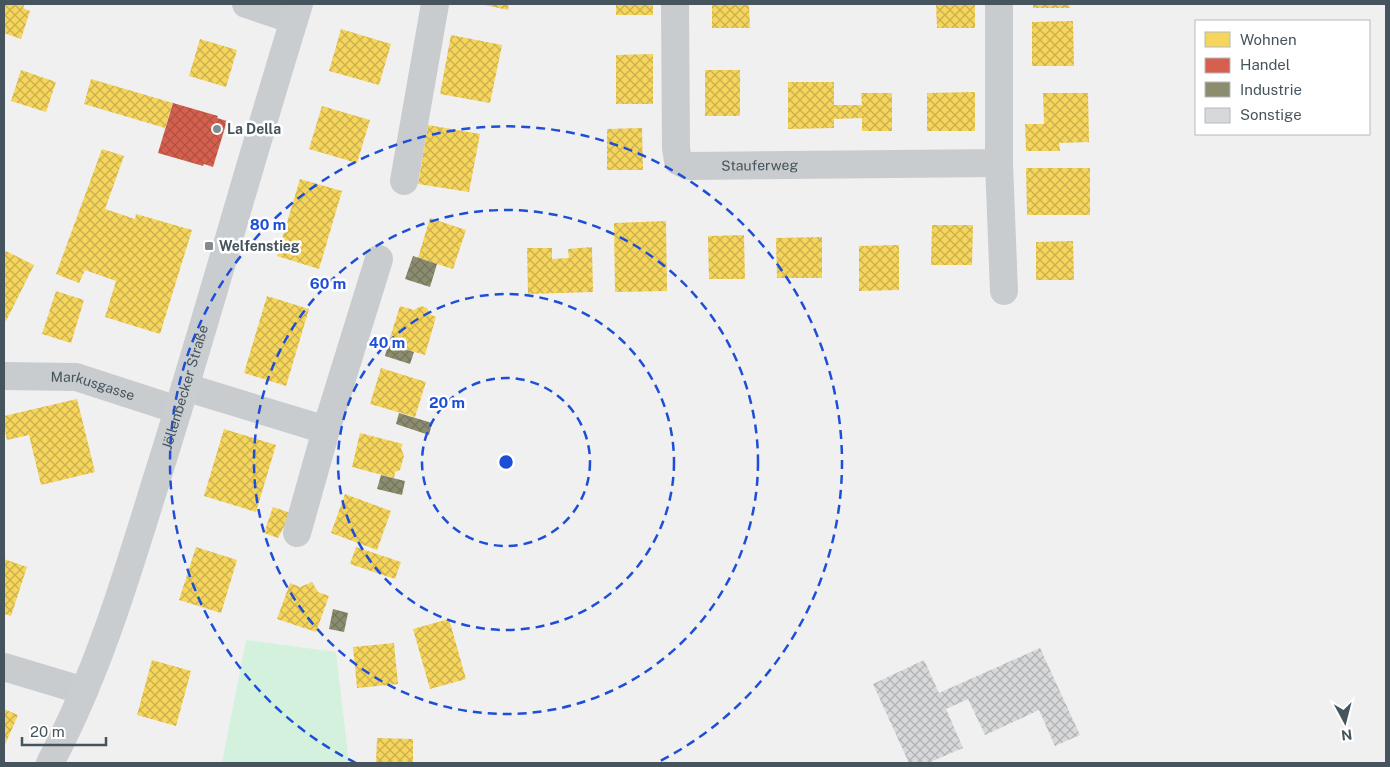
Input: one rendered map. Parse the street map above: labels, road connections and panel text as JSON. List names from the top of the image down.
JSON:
{
  "streets": {
    "main road": ["Jöllenbecker Straße"],
    "street": ["Stauferweg", "Markusgasse"]
  },
  "crossings": [
    ["Markusgasse", "Jöllenbecker Straße"]
  ],
  "places": {
    "other": ["La Della"],
    "transit": ["Welfenstieg"]
  },
  "legend": [
    "Wohnen",
    "Handel",
    "Industrie",
    "Sonstige"
  ],
  "scale_bar": "20 m",
  "north": "bottom",
  "rings": [
    "80 m",
    "60 m",
    "40 m",
    "20 m"
  ]
}
